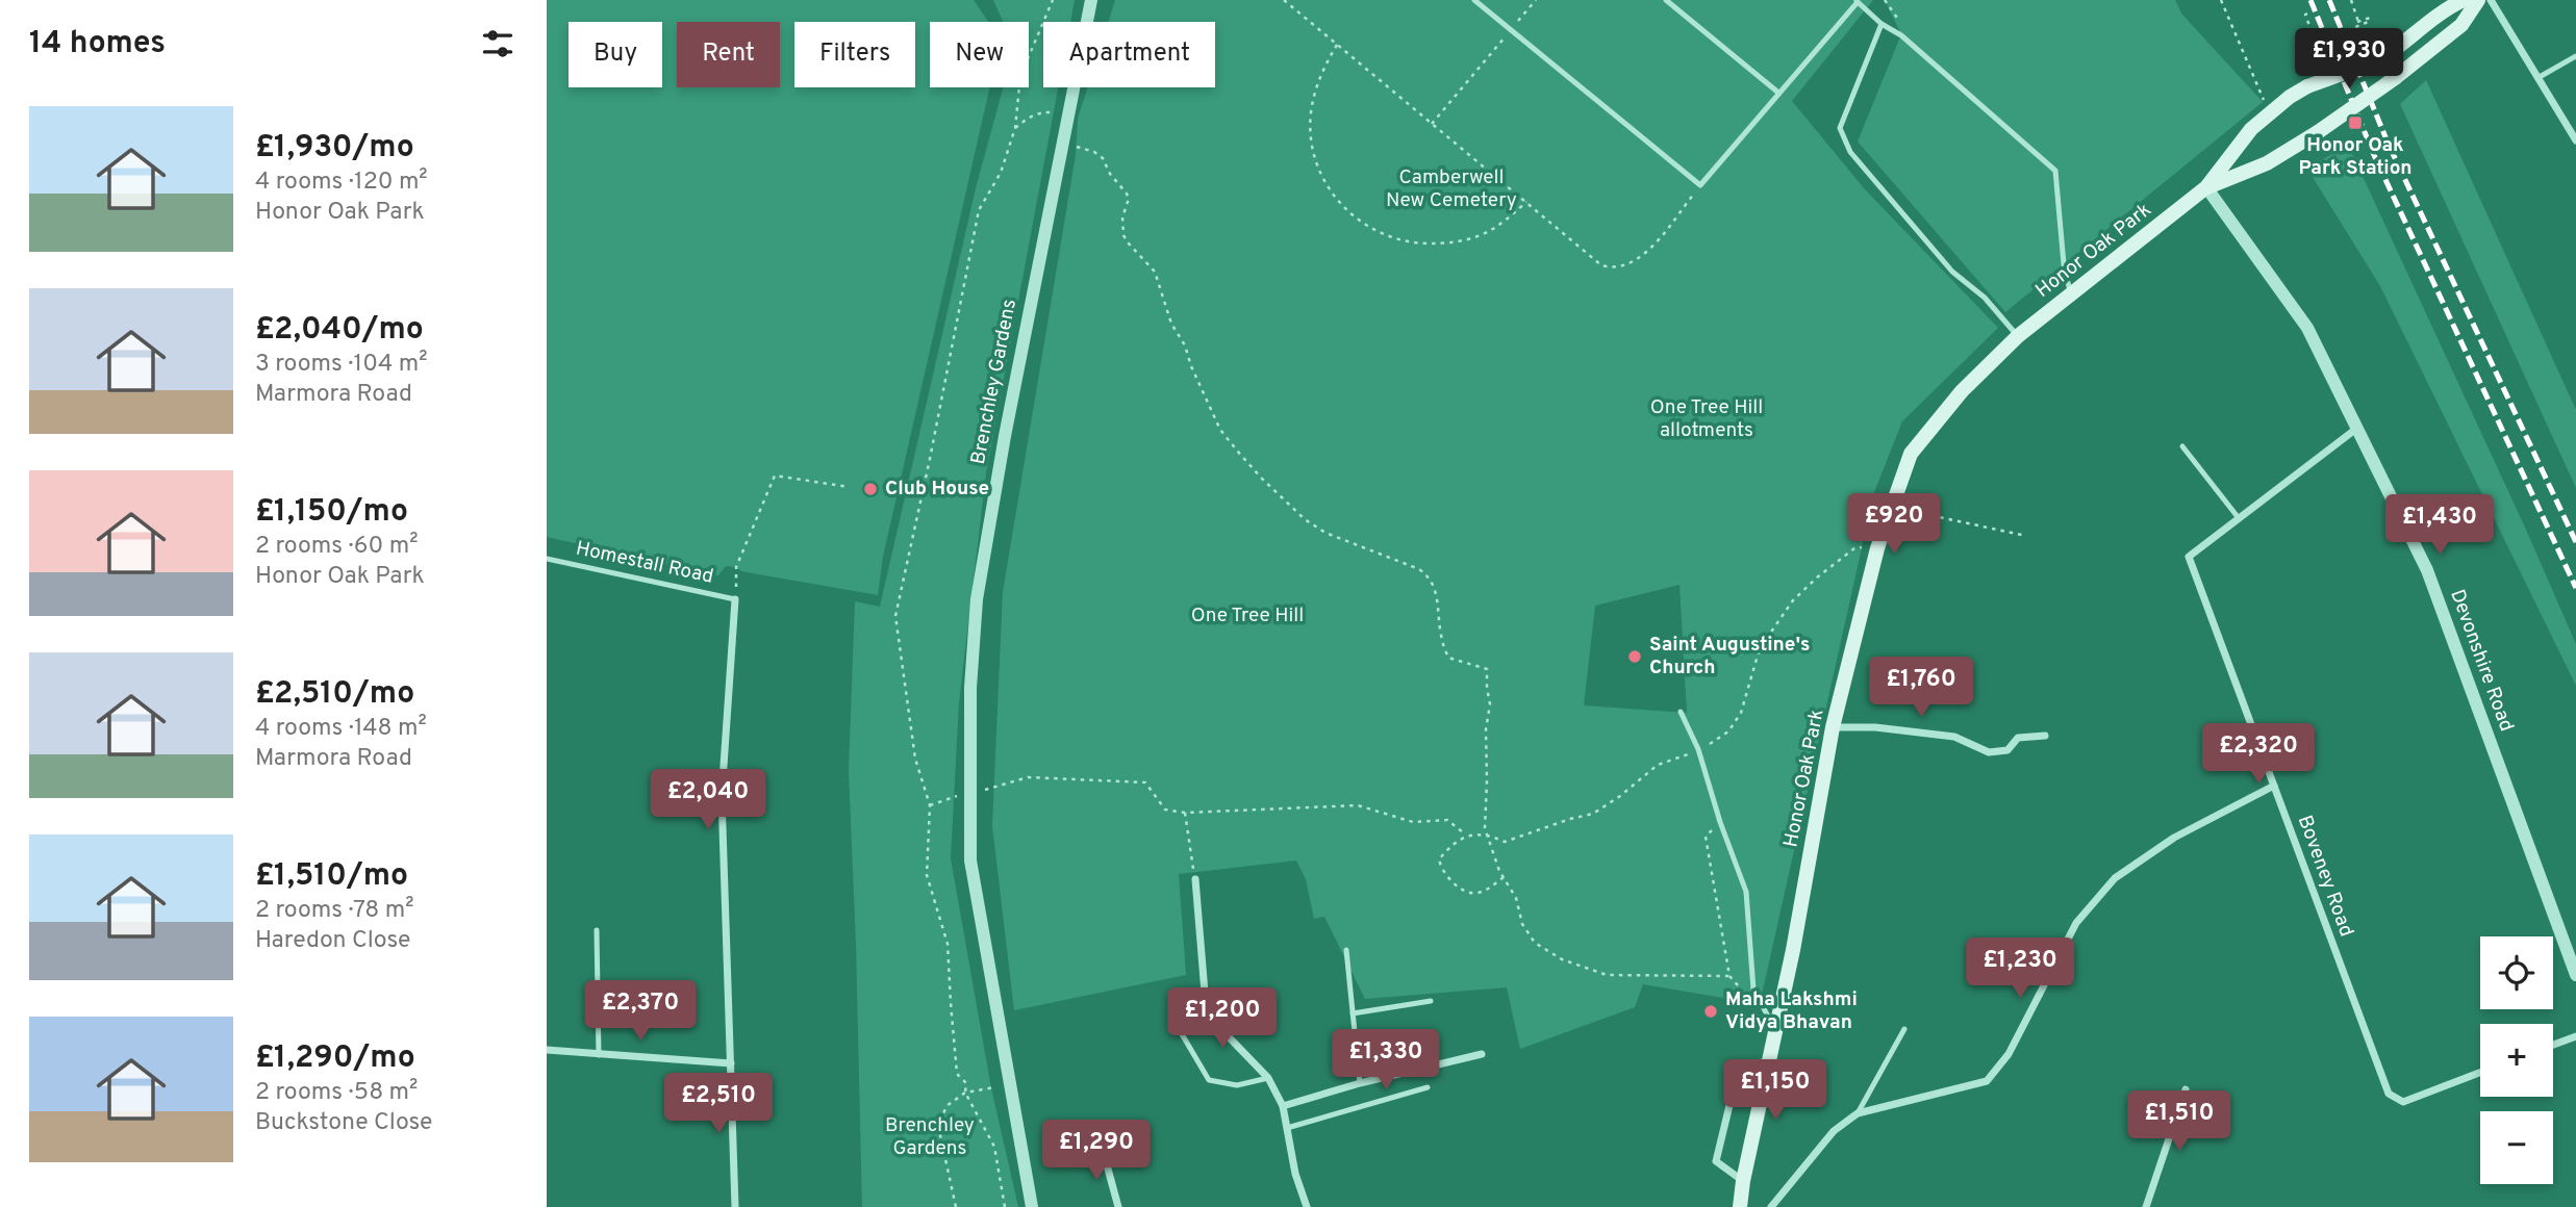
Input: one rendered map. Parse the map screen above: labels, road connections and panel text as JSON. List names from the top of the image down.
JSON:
{
  "streets": {
    "main road": ["Honor Oak Park"],
    "street": ["Brenchley Gardens", "Devonshire Road", "Boveney Road"],
    "lane": ["Homestall Road"]
  },
  "crossings": [
    ["Honor Oak Park", "Devonshire Road"],
    ["Devonshire Road", "Boveney Road"]
  ],
  "parks": [
    "Camberwell New Cemetery",
    "One Tree Hill allotments",
    "One Tree Hill",
    "Brenchley Gardens"
  ],
  "places": {
    "transit": ["Honor Oak Park Station"],
    "other": ["Club House", "Saint Augustine's Church", "Maha Lakshmi Vidya Bhavan"]
  },
  "page": {
    "heading": "14 homes",
    "chip": [
      "Buy",
      "Rent",
      "Filters",
      "New",
      "Apartment"
    ],
    "price": [
      "£1,930",
      "£920",
      "£1,430",
      "£1,760",
      "£2,320",
      "£2,040",
      "£1,230",
      "£2,370",
      "£1,200",
      "£1,330",
      "£1,150",
      "£2,510",
      "£1,510",
      "£1,290"
    ],
    "list": [
      {
        "name": "£1,930/mo",
        "note": "4 rooms · 120 m² · Honor Oak Park"
      },
      {
        "name": "£2,040/mo",
        "note": "3 rooms · 104 m² · Marmora Road"
      },
      {
        "name": "£1,150/mo",
        "note": "2 rooms · 60 m² · Honor Oak Park"
      },
      {
        "name": "£2,510/mo",
        "note": "4 rooms · 148 m² · Marmora Road"
      },
      {
        "name": "£1,510/mo",
        "note": "2 rooms · 78 m² · Haredon Close"
      },
      {
        "name": "£1,290/mo",
        "note": "2 rooms · 58 m² · Buckstone Close"
      }
    ],
    "map_buttons": ["+", "−"]
  }
}
